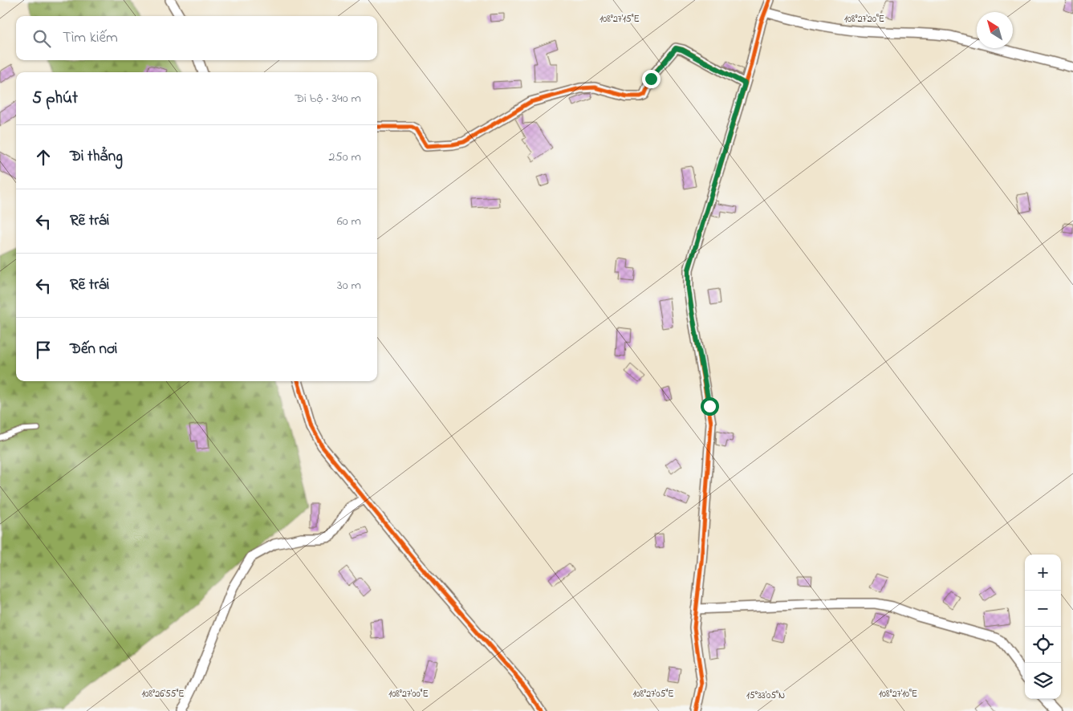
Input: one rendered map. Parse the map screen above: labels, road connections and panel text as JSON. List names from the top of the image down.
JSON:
{
  "north": "top left",
  "page": {
    "search": "Tìm kiếm",
    "heading": ["5 phút", "Đi bộ · 340 m"],
    "list": [
      ["Đi thẳng", "250 m"],
      ["Rẽ trái", "60 m"],
      ["Rẽ trái", "30 m"],
      "Đến nơi"
    ],
    "map_buttons": ["+", "−"]
  },
  "coordinates": [
    "108°27'15\"E",
    "108°27'20\"E",
    "108°26'55\"E",
    "108°27'00\"E",
    "108°27'05\"E",
    "108°27'10\"E",
    "15°33'05\"N"
  ]
}
